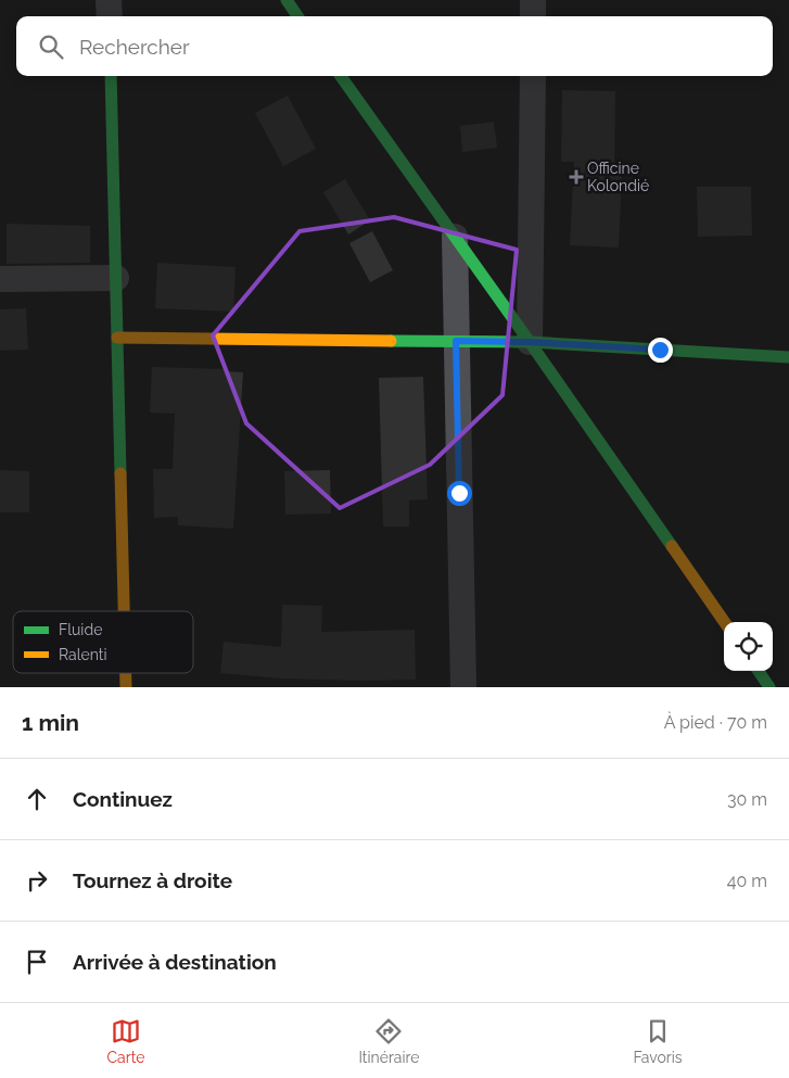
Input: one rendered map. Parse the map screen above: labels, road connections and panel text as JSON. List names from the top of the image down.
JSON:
{
  "places": {
    "health": ["Officine Kolondié"]
  },
  "legend": ["Fluide", "Ralenti"],
  "page": {
    "search": "Rechercher",
    "heading": ["1 min", "À pied · 70 m"],
    "list": [
      ["Continuez", "30 m"],
      ["Tournez à droite", "40 m"],
      "Arrivée à destination"
    ],
    "nav": ["Carte", "Itinéraire", "Favoris"]
  }
}
